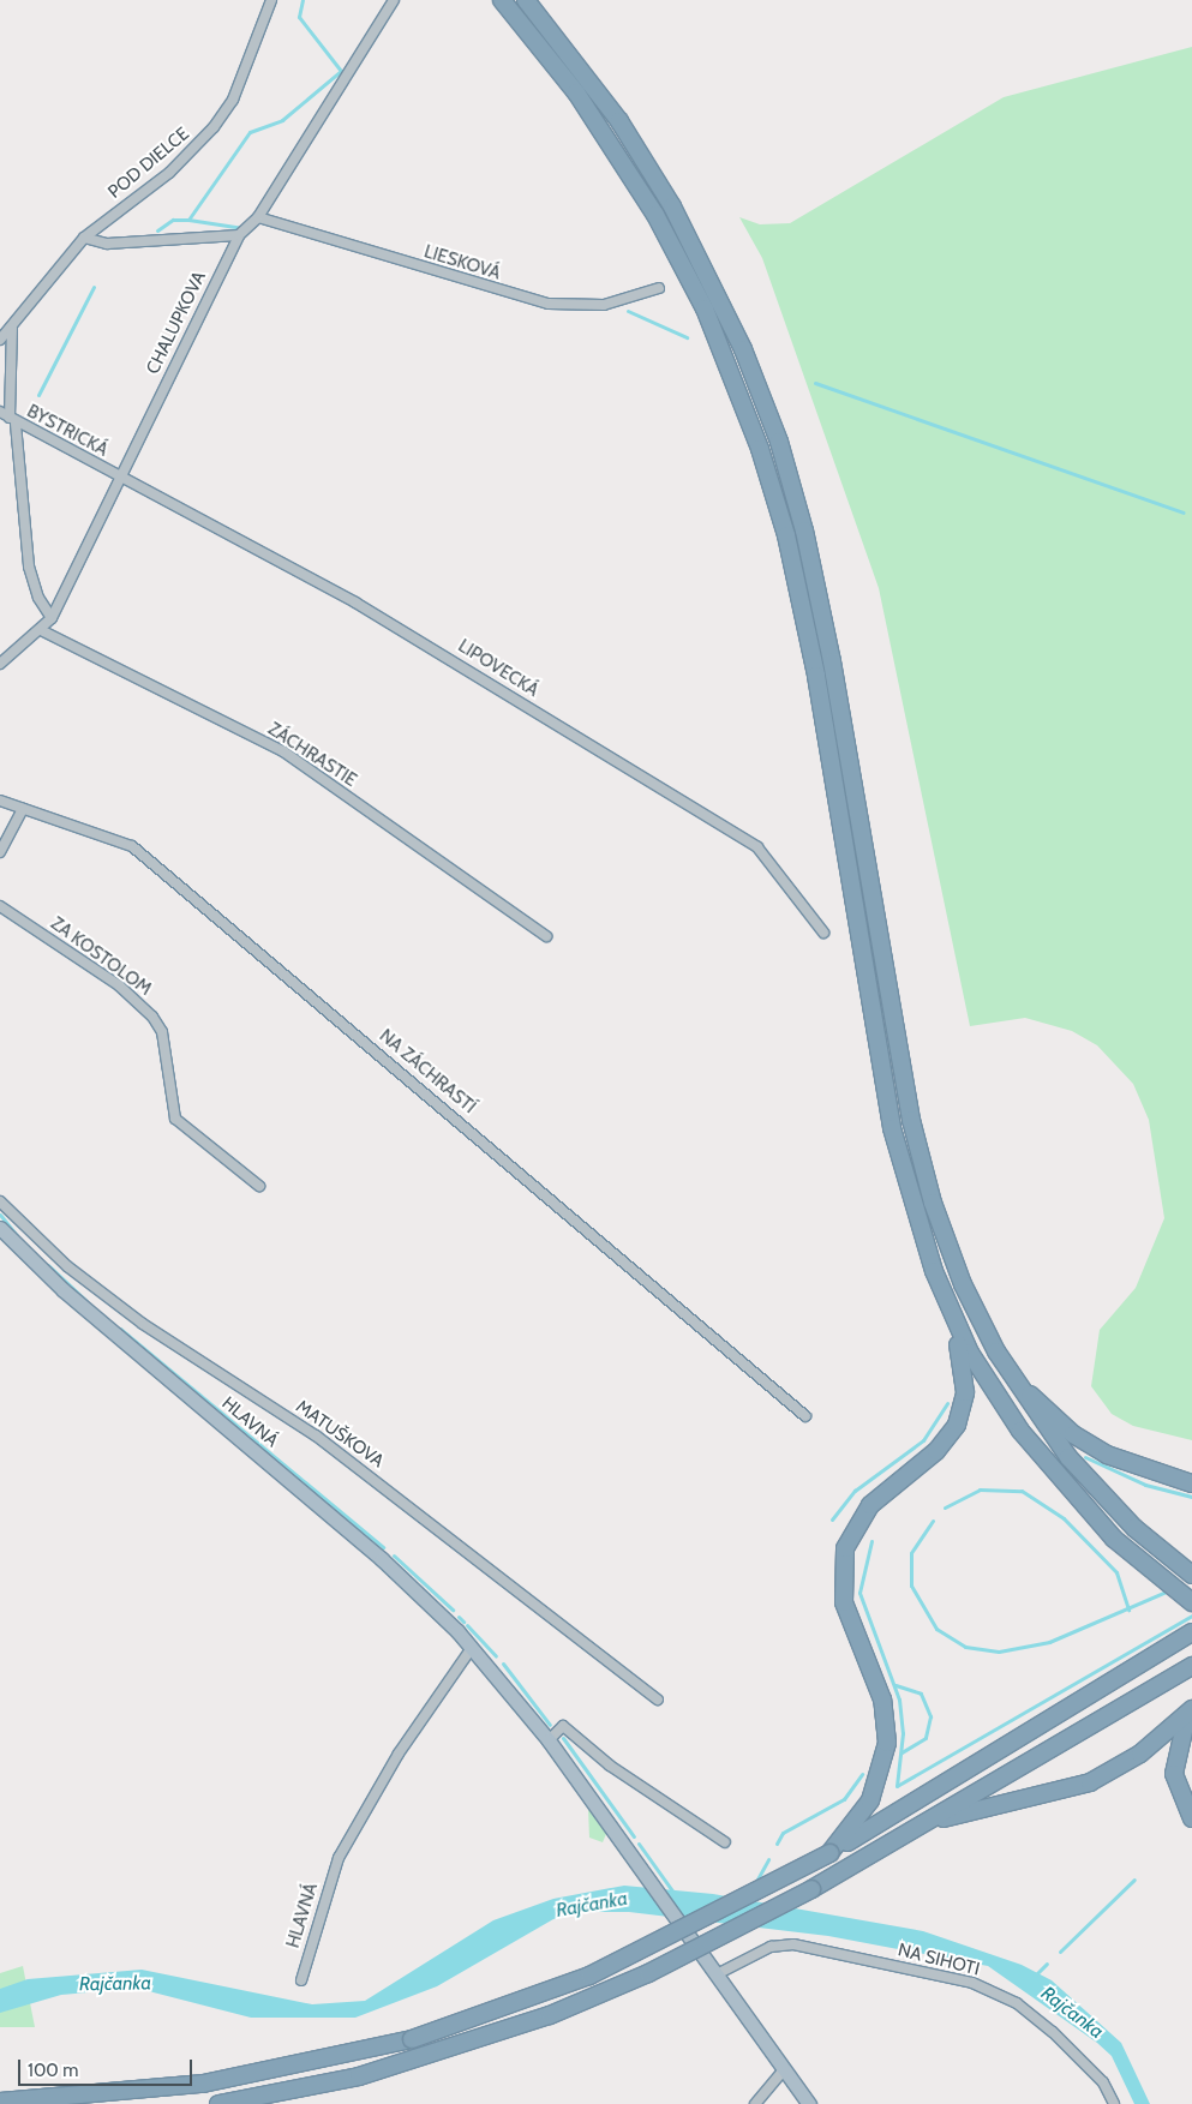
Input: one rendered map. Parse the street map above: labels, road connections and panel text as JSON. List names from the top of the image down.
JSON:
{
  "streets": {
    "main road": ["HLAVNÁ"],
    "street": [
      "POD DIELCE",
      "LIESKOVÁ",
      "CHALUPKOVA",
      "BYSTRICKÁ",
      "LIPOVECKÁ",
      "ZÁCHRASTIE",
      "ZA KOSTOLOM",
      "NA ZÁCHRASTÍ",
      "MATUŠKOVA",
      "NA SIHOTI"
    ]
  },
  "crossings": [
    ["LIESKOVÁ", "CHALUPKOVA"],
    ["CHALUPKOVA", "BYSTRICKÁ"],
    ["CHALUPKOVA", "LIPOVECKÁ"],
    ["CHALUPKOVA", "ZÁCHRASTIE"],
    ["BYSTRICKÁ", "LIPOVECKÁ"],
    ["HLAVNÁ", "NA SIHOTI"]
  ],
  "water": ["Rajčanka"],
  "scale_bar": "100 m"
}
